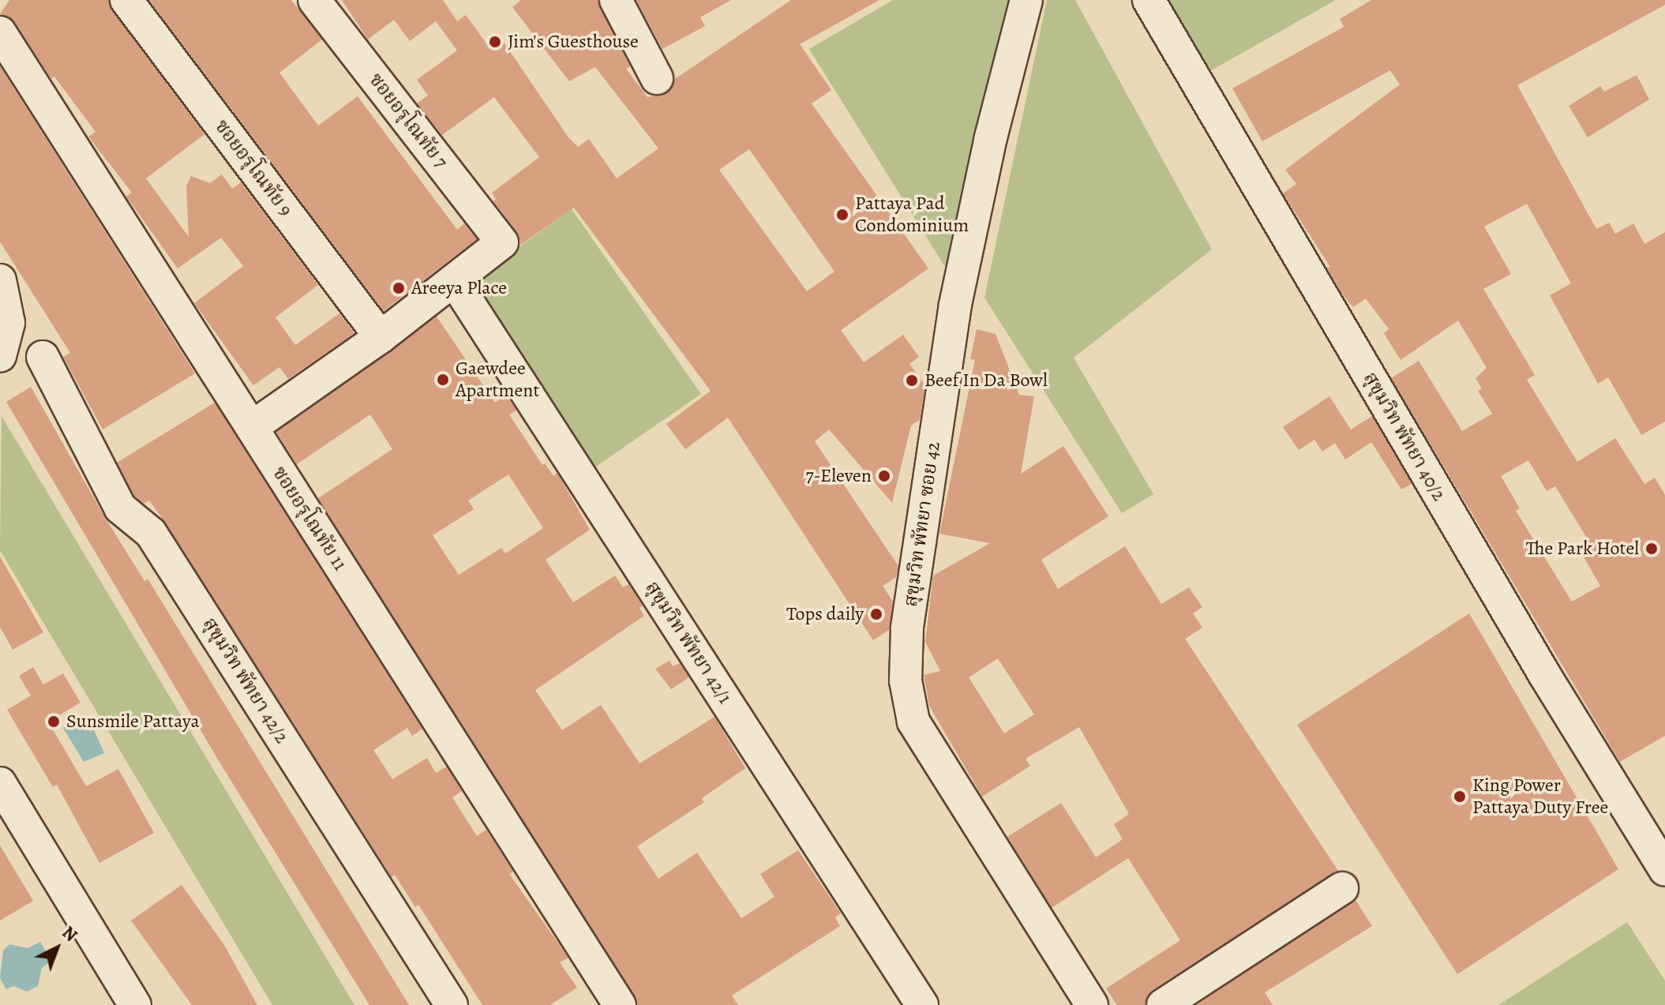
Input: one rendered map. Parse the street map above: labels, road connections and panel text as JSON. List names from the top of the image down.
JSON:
{
  "streets": {
    "street": [
      "ซอยอรุโณทัย 7",
      "ซอยอรุโณทัย 9",
      "สุขุมวิท พัทยา 40/2",
      "ซอยอรุโณทัย 11",
      "สุขุมวิท พัทยา ซอย 42",
      "สุขุมวิท พัทยา 42/1",
      "สุขุมวิท พัทยา 42/2"
    ]
  },
  "crossings": [
    ["ซอยอรุโณทัย 7", "สุขุมวิท พัทยา 42/1"]
  ],
  "places": [
    "Jim's Guesthouse",
    "Pattaya Pad Condominium",
    "Areeya Place",
    "Gaewdee Apartment",
    "Beef In Da Bowl",
    "7-Eleven",
    "The Park Hotel",
    "Tops daily",
    "Sunsmile Pattaya",
    "King Power Pattaya Duty Free"
  ],
  "north": "top right"
}
